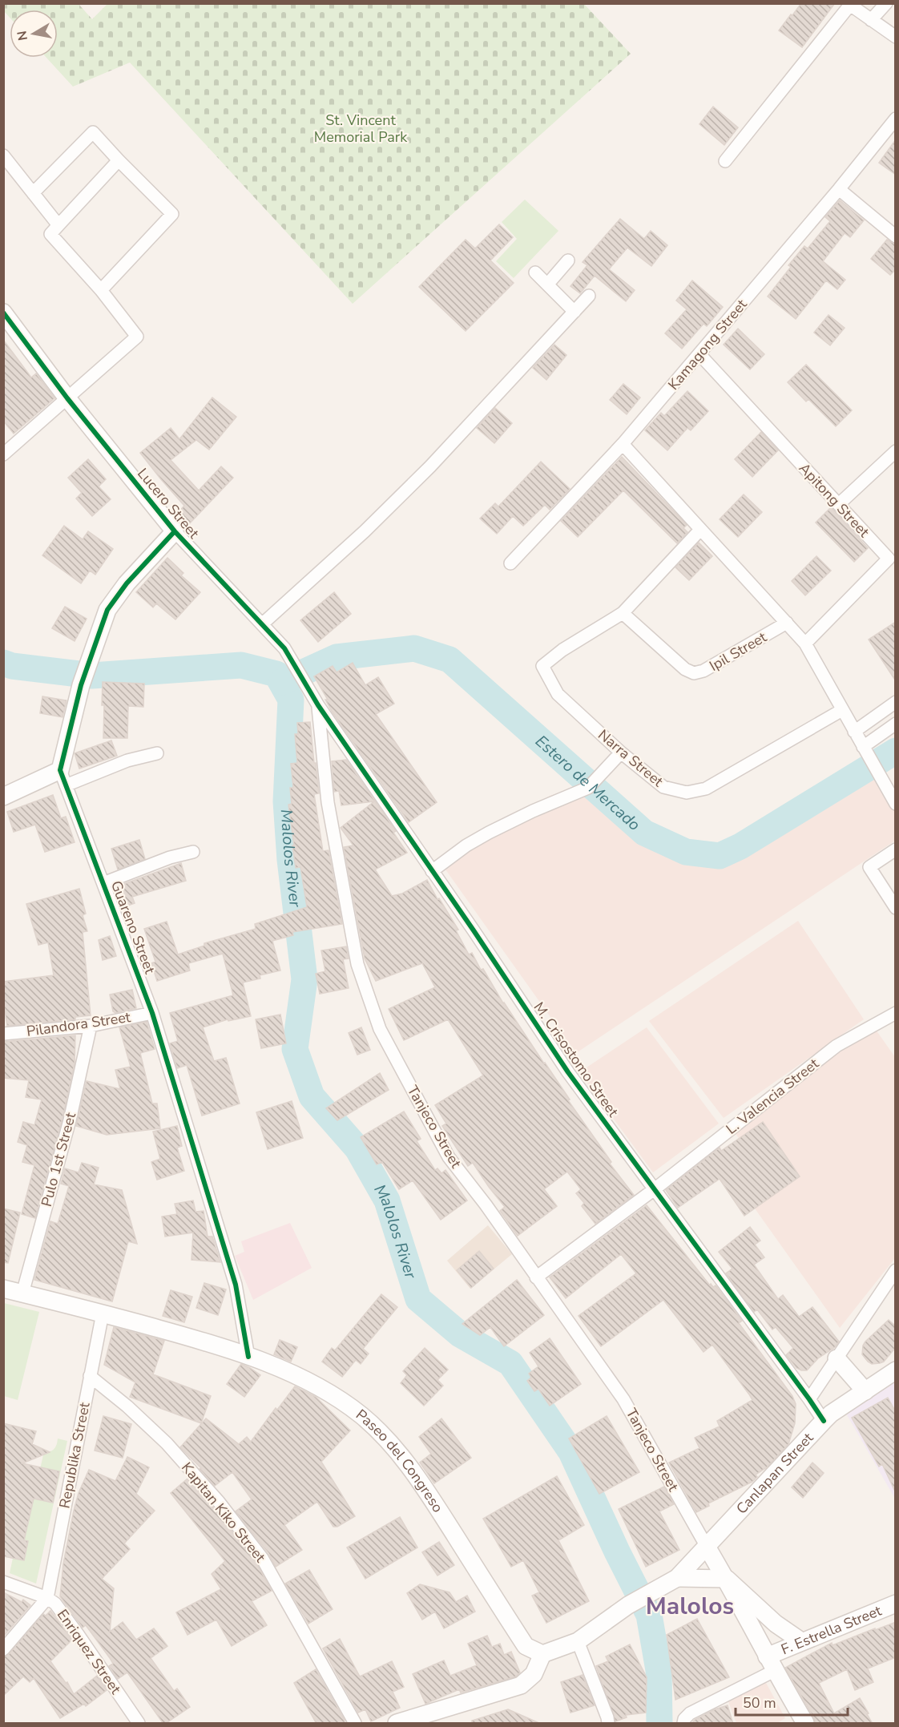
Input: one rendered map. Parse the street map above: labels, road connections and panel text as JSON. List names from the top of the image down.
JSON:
{
  "streets": {
    "main road": [
      "Lucero Street",
      "Paseo del Congreso",
      "Canlapan Street",
      "F. Estrella Street"
    ],
    "street": [
      "Kamagong Street",
      "Apitong Street",
      "Ipil Street",
      "Narra Street",
      "Guareno Street",
      "Pilandora Street",
      "M. Crisostomo Street",
      "L. Valencia Street",
      "Tanjeco Street",
      "Pulo 1st Street",
      "Republika Street",
      "Kapitan Kiko Street",
      "Enriquez Street"
    ]
  },
  "crossings": [
    ["Kamagong Street", "Apitong Street"],
    ["Lucero Street", "M. Crisostomo Street"],
    ["Lucero Street", "Tanjeco Street"],
    ["Ipil Street", "Narra Street"],
    ["Guareno Street", "Pilandora Street"],
    ["Guareno Street", "Paseo del Congreso"],
    ["Pilandora Street", "Pulo 1st Street"],
    ["M. Crisostomo Street", "L. Valencia Street"],
    ["M. Crisostomo Street", "Tanjeco Street"],
    ["M. Crisostomo Street", "Canlapan Street"],
    ["L. Valencia Street", "Tanjeco Street"],
    ["Tanjeco Street", "Canlapan Street"],
    ["Pulo 1st Street", "Paseo del Congreso"],
    ["Republika Street", "Paseo del Congreso"],
    ["Republika Street", "Kapitan Kiko Street"],
    ["Republika Street", "Enriquez Street"]
  ],
  "districts": ["Malolos"],
  "water": ["Estero de Mercado", "Malolos River"],
  "parks": ["St. Vincent Memorial Park"],
  "scale_bar": "50 m",
  "north": "left"
}
